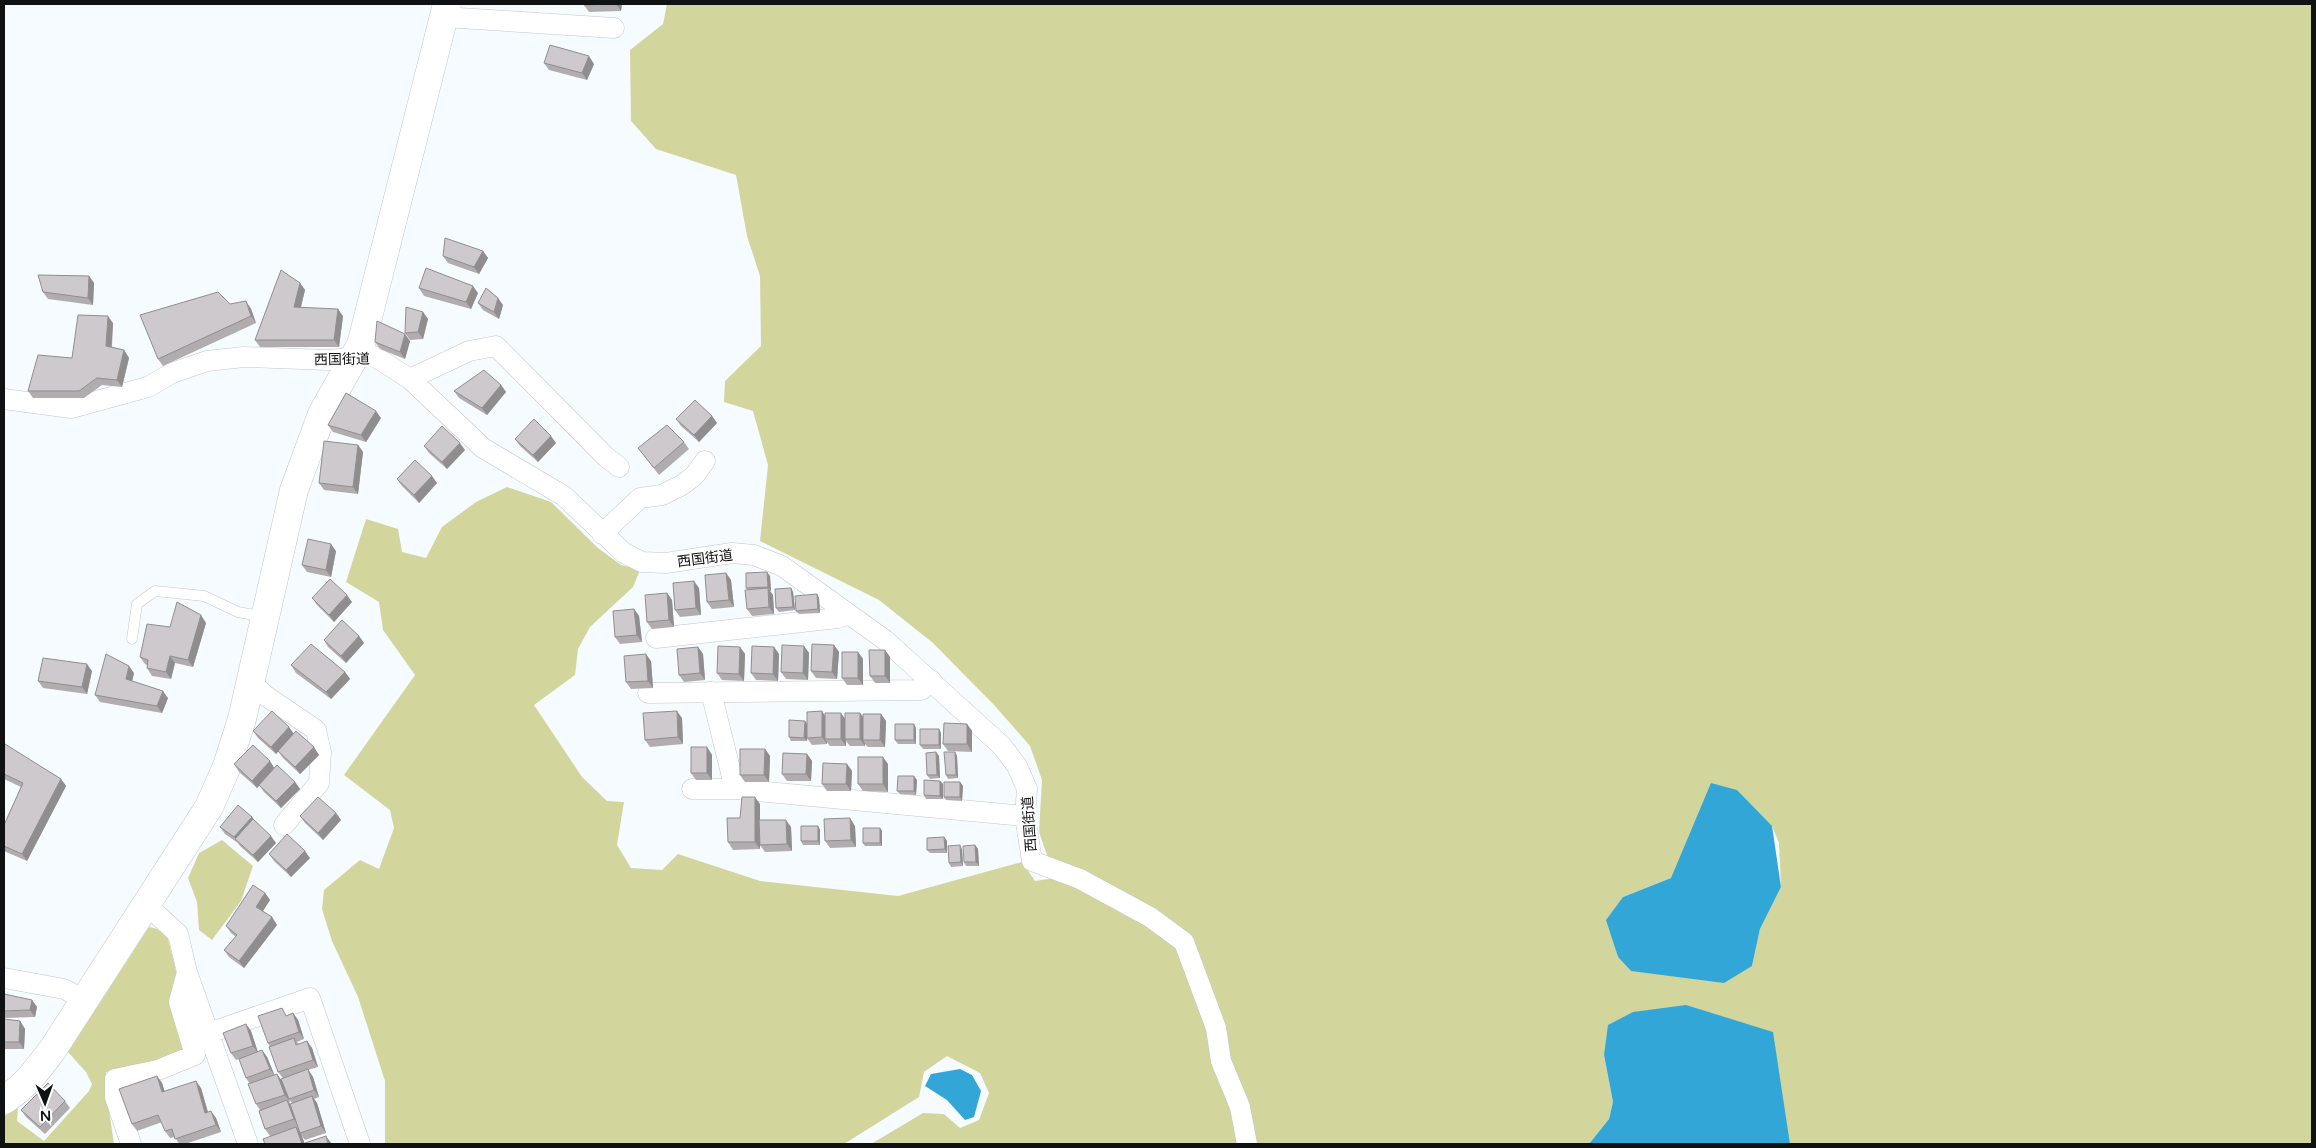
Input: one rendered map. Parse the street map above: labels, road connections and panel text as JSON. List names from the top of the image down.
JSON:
{
  "streets": {
    "street": ["西国街道"]
  },
  "north": "bottom"
}
